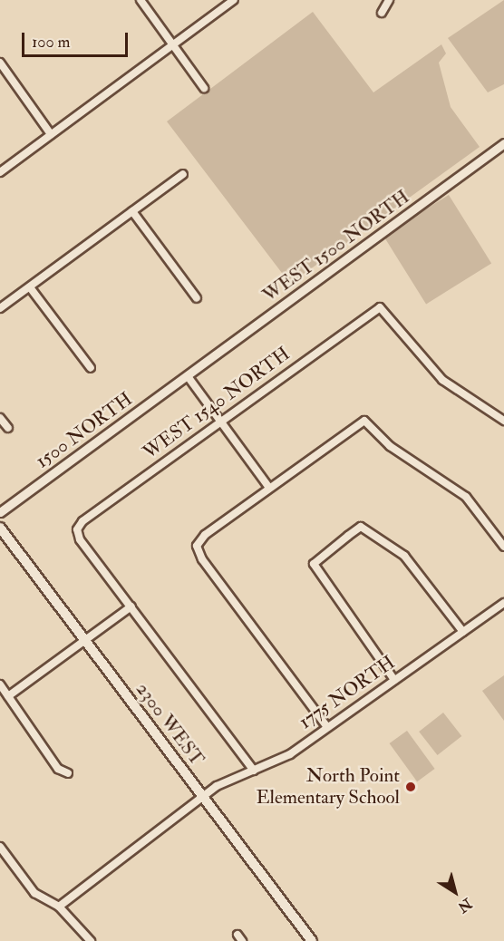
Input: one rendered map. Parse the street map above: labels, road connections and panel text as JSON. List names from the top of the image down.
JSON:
{
  "streets": {
    "main road": ["2300 WEST"],
    "street": [
      "WEST 1500 NORTH",
      "WEST 1540 NORTH",
      "1500 NORTH",
      "1775 NORTH"
    ]
  },
  "crossings": [
    ["WEST 1500 NORTH", "1500 NORTH"],
    ["1775 NORTH", "2300 WEST"]
  ],
  "places": ["North Point Elementary School"],
  "scale_bar": "100 m",
  "north": "bottom right"
}
